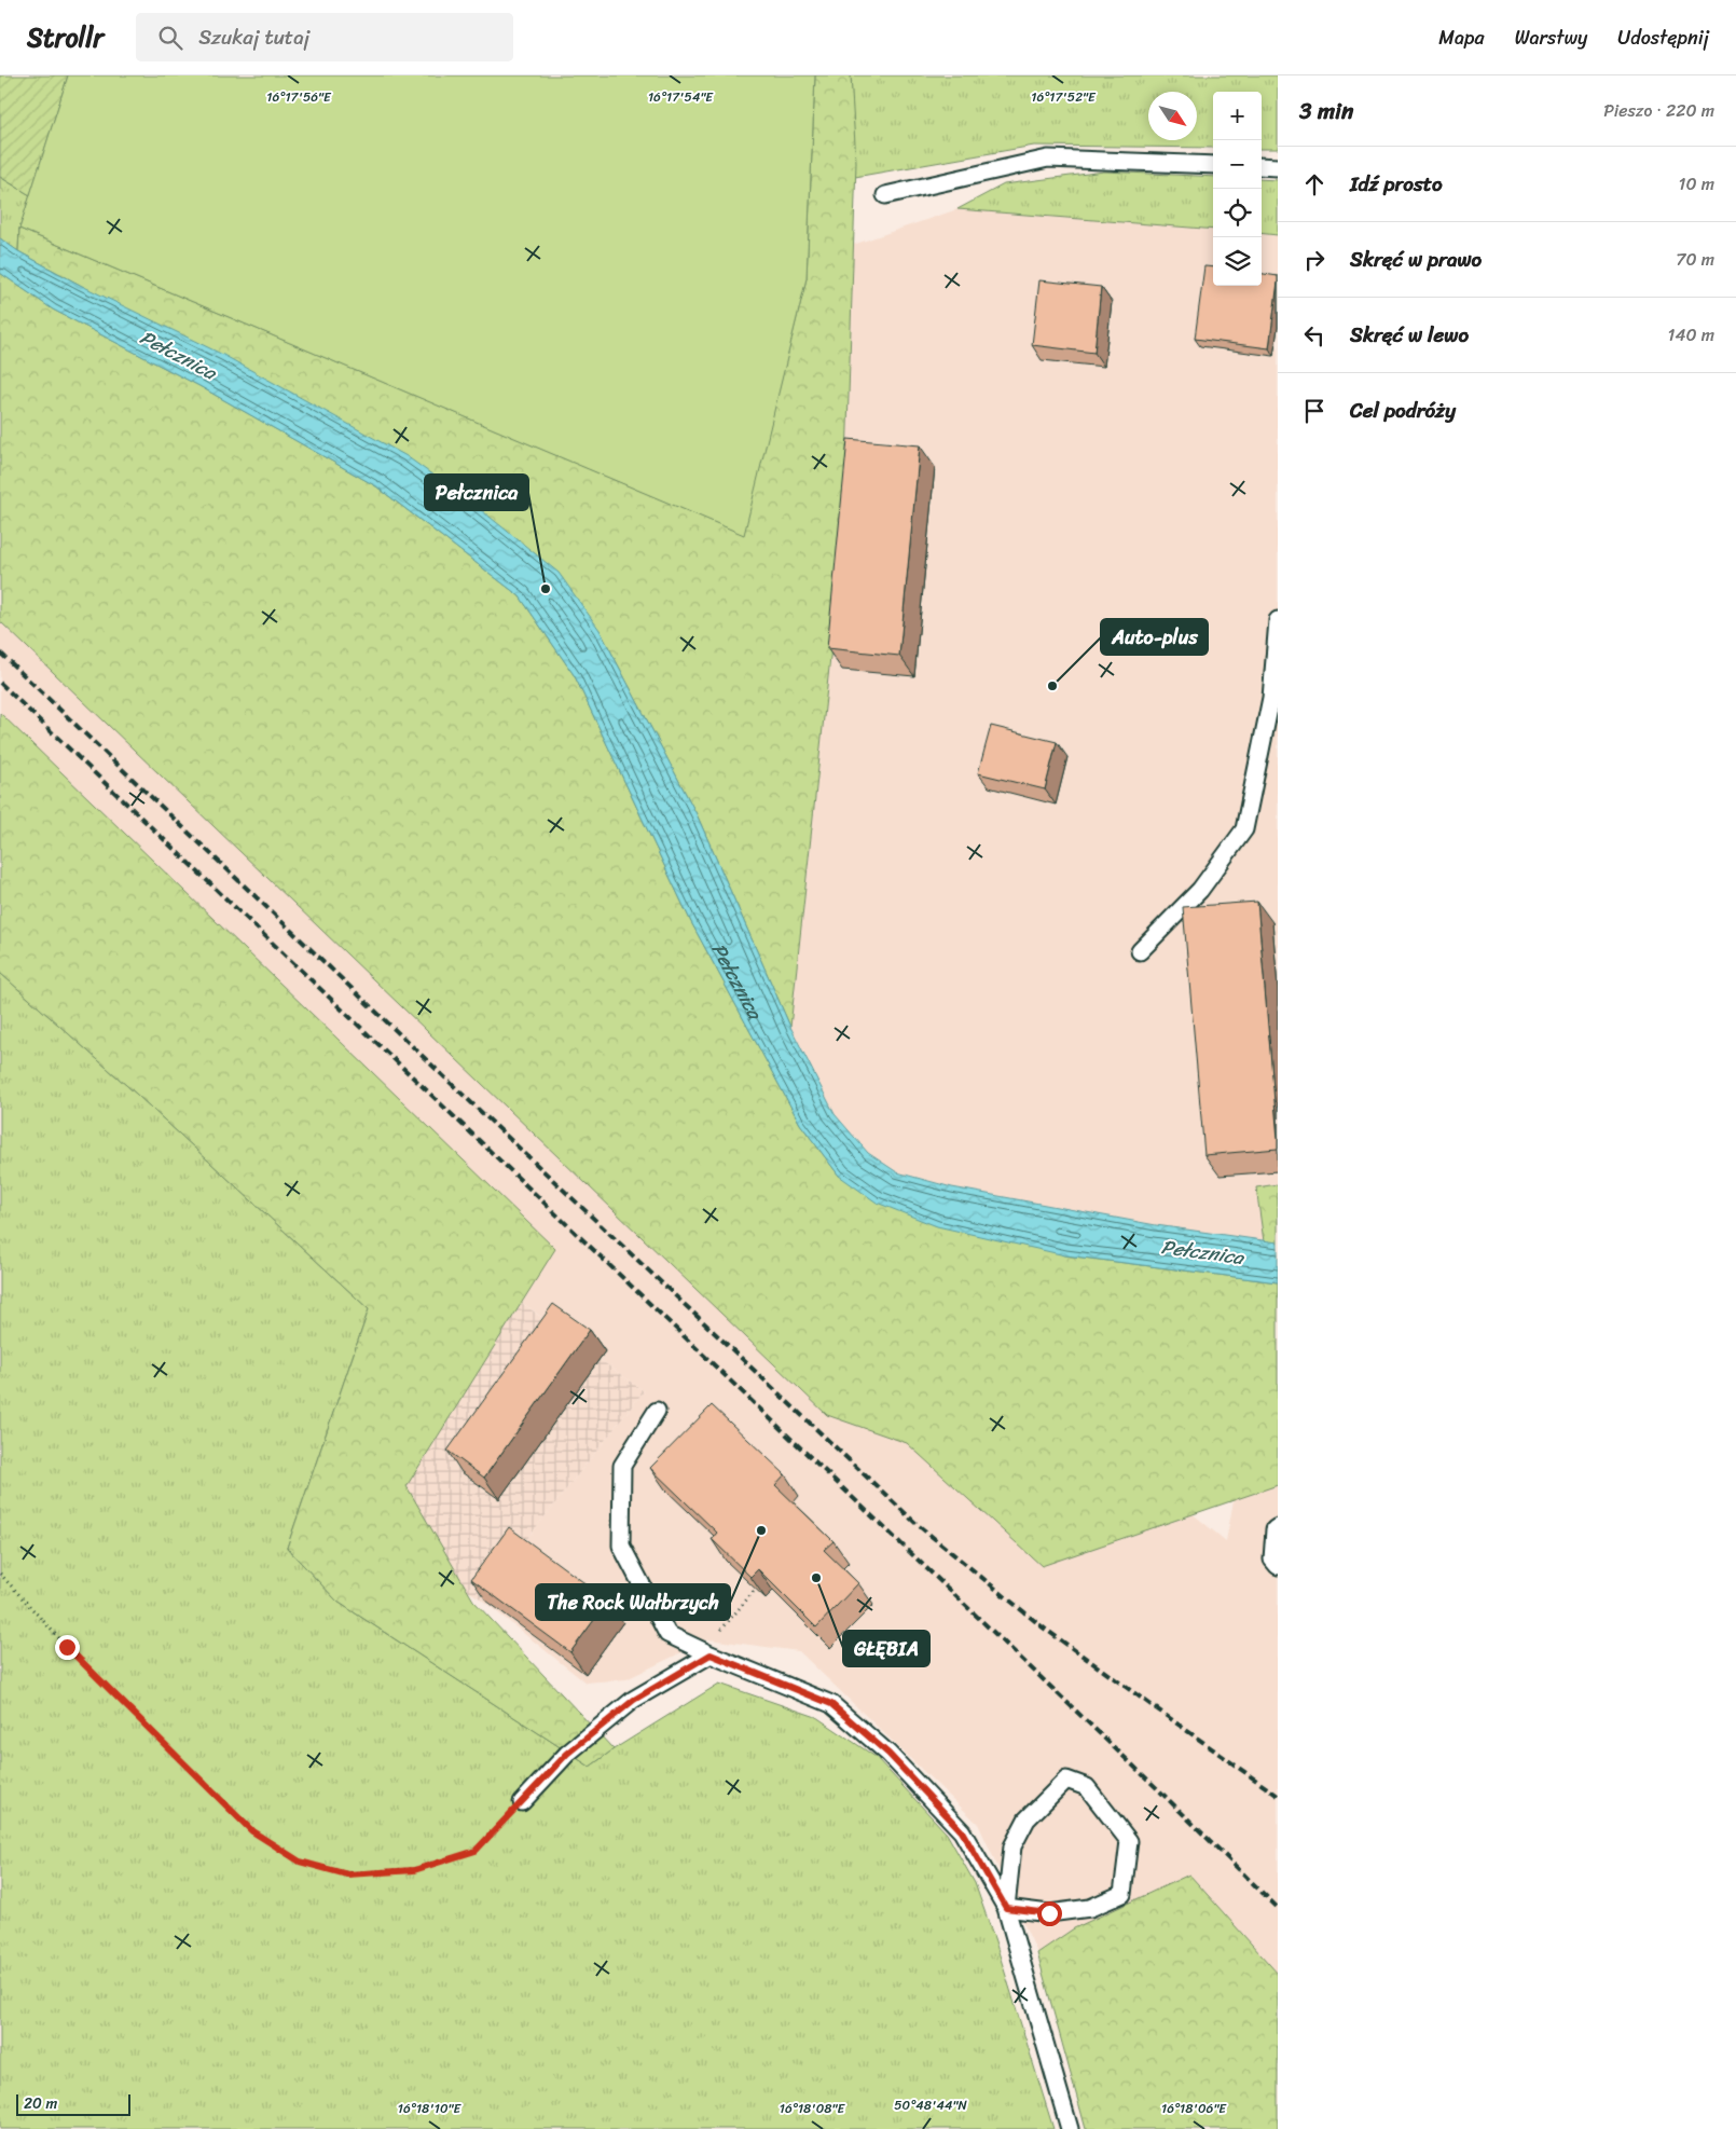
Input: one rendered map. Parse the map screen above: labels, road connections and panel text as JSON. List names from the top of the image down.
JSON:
{
  "water": ["Pełcznica"],
  "places": [
    "Pełcznica",
    "Auto-plus",
    "The Rock Wałbrzych",
    "GŁĘBIA"
  ],
  "scale_bar": "20 m",
  "north": "bottom right",
  "page": {
    "header": "Strollr",
    "search": "Szukaj tutaj",
    "nav": ["Mapa", "Warstwy", "Udostępnij"],
    "heading": ["3 min", "Pieszo · 220 m"],
    "map_buttons": ["+", "−"],
    "list": [
      ["Idź prosto", "10 m"],
      ["Skręć w prawo", "70 m"],
      ["Skręć w lewo", "140 m"],
      "Cel podróży"
    ],
    "scale": "20 m"
  },
  "coordinates": [
    "16°17'56\"E",
    "16°17'52\"E",
    "16°17'54\"E",
    "50°48'44\"N",
    "16°18'10\"E",
    "16°18'08\"E",
    "16°18'06\"E"
  ]
}
